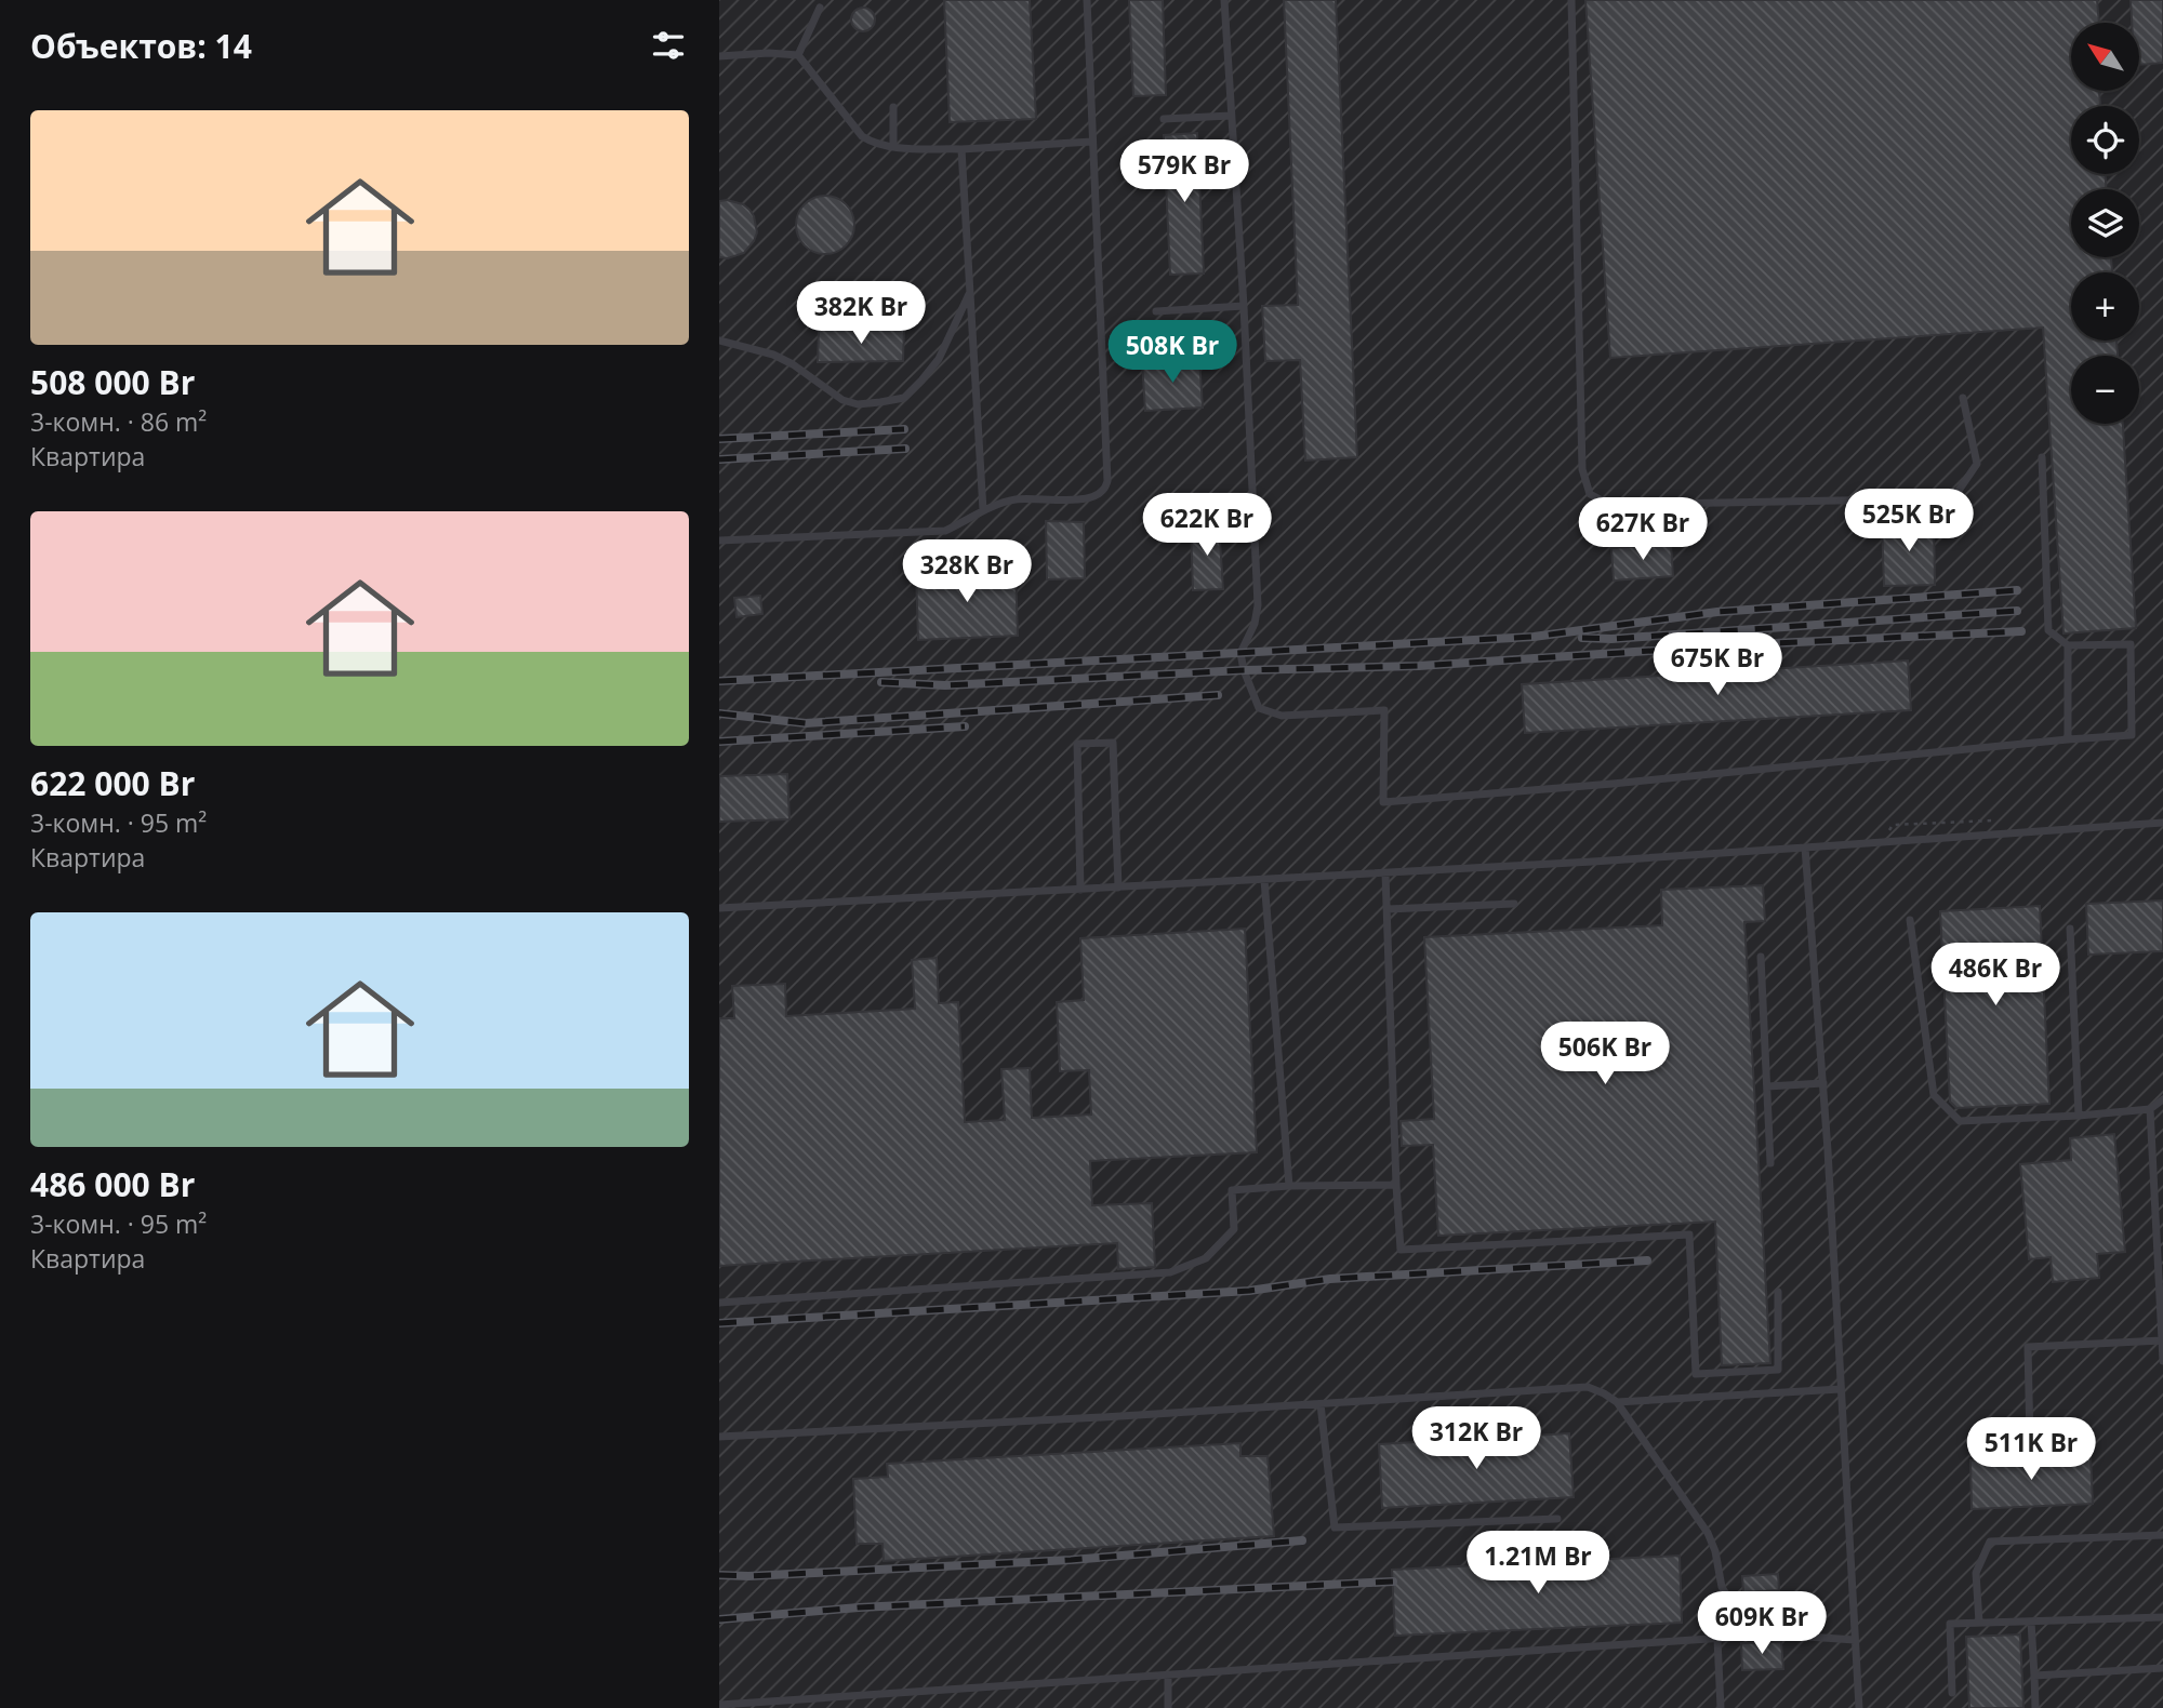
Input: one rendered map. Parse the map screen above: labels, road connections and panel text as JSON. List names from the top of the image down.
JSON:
{
  "north": "top left",
  "page": {
    "heading": "Объектов: 14",
    "map_buttons": ["+", "−"],
    "list": [
      {
        "name": "508 000 Br",
        "note": "3-комн. · 86 m² · Квартира"
      },
      {
        "name": "622 000 Br",
        "note": "3-комн. · 95 m² · Квартира"
      },
      {
        "name": "486 000 Br",
        "note": "3-комн. · 95 m² · Квартира"
      }
    ],
    "price": [
      "579K Br",
      "382K Br",
      "508K Br",
      "525K Br",
      "622K Br",
      "627K Br",
      "328K Br",
      "675K Br",
      "486K Br",
      "506K Br",
      "312K Br",
      "511K Br",
      "1.21M Br",
      "609K Br"
    ]
  }
}
